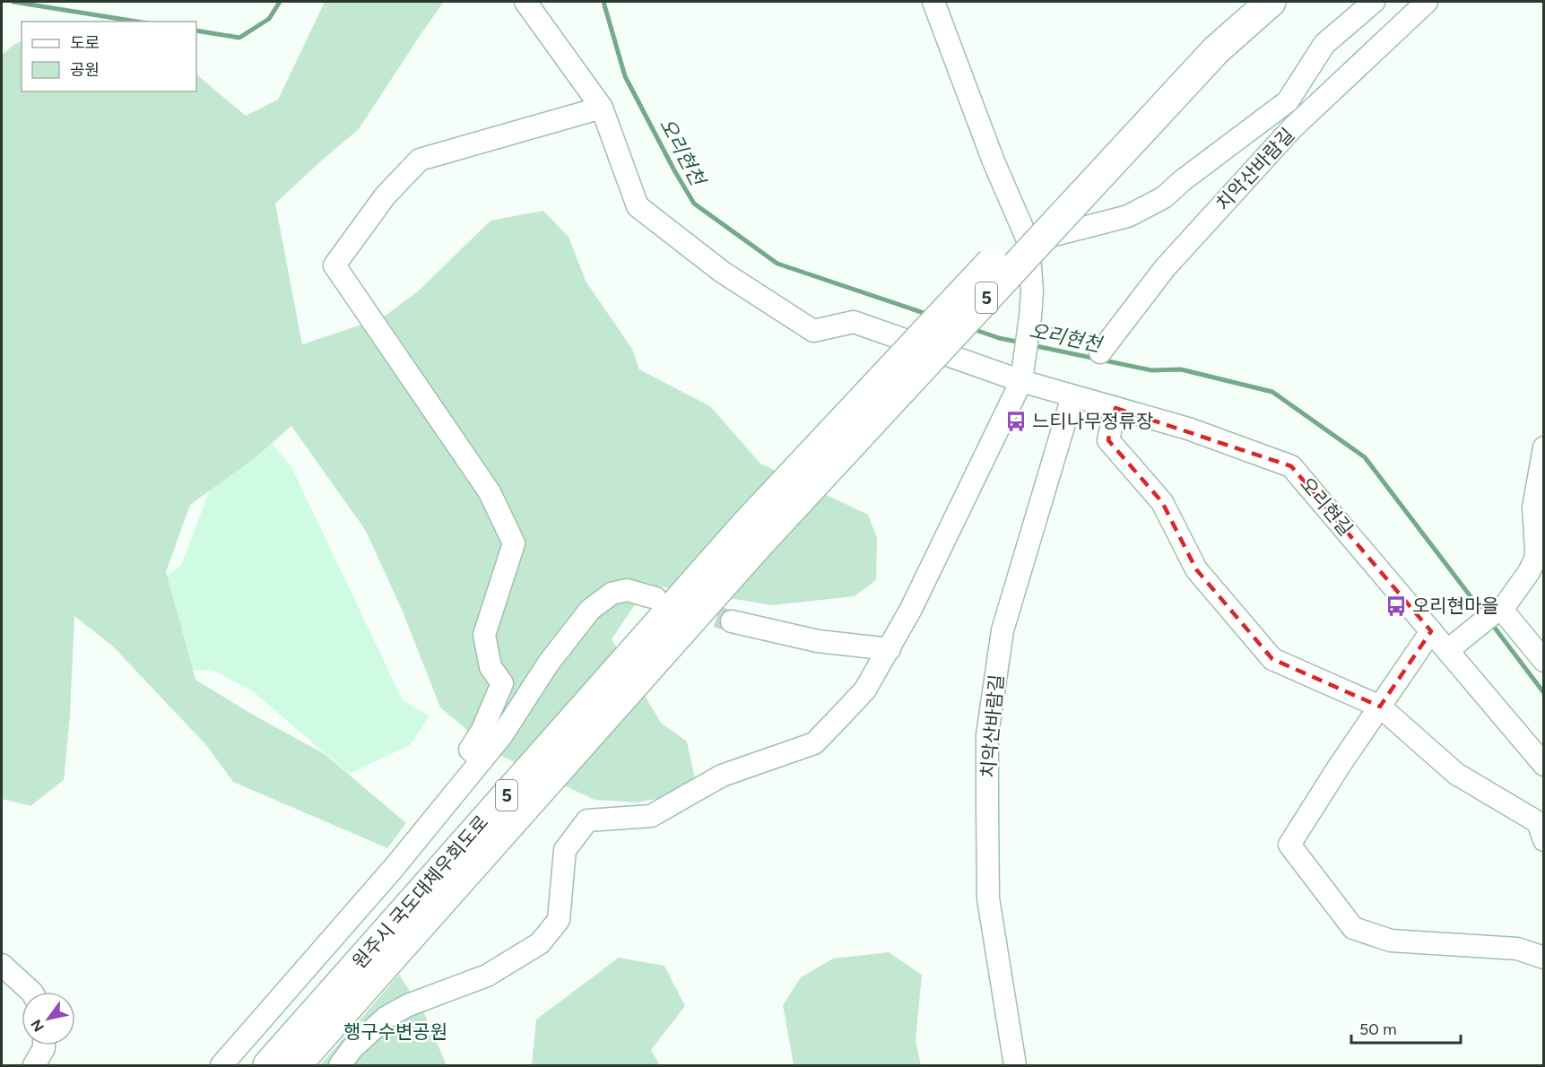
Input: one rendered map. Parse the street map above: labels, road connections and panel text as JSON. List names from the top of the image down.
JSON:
{
  "streets": {
    "highway": ["5", "원주시 국도대체우회도로"],
    "street": ["치악산바람길", "오리현길"]
  },
  "crossings": [
    ["치악산바람길", "오리현길"],
    ["5", "원주시 국도대체우회도로"]
  ],
  "water": ["오리현천"],
  "parks": ["행구수변공원"],
  "places": {
    "bus stop": ["느티나무정류장", "오리현마을"]
  },
  "legend": ["도로", "공원"],
  "scale_bar": "50 m",
  "north": "bottom left"
}
